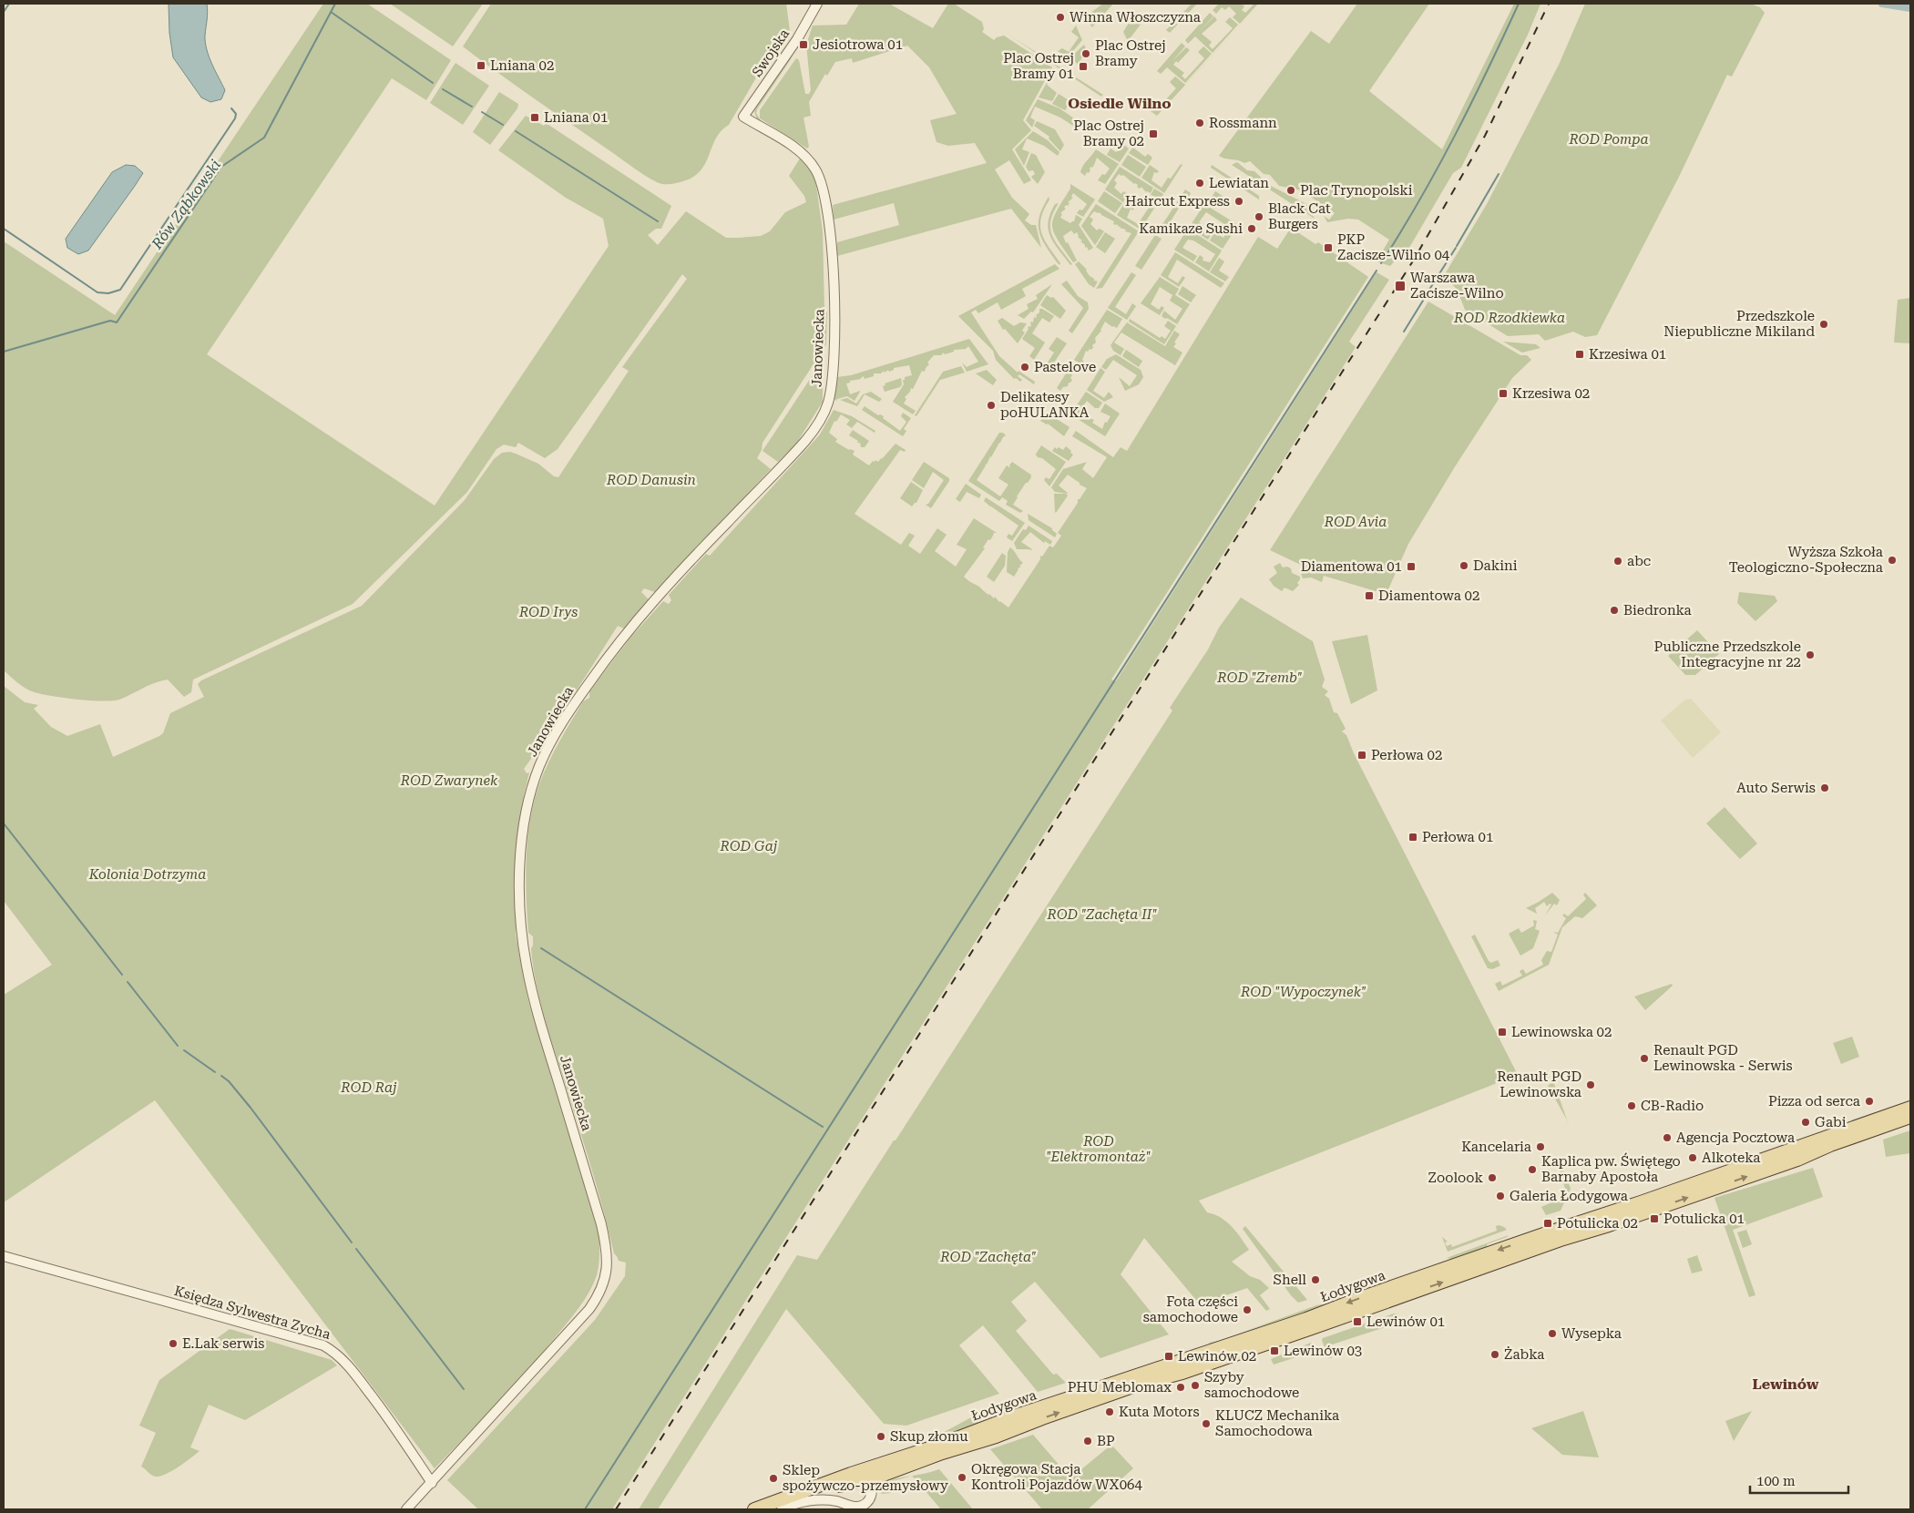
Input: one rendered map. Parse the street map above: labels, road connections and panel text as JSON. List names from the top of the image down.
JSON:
{
  "streets": {
    "main road": ["Łodygowa"],
    "street": ["Swojska", "Janowiecka", "Księdza Sylwestra Zycha"]
  },
  "crossings": [
    ["Swojska", "Janowiecka"],
    ["Janowiecka", "Księdza Sylwestra Zycha"]
  ],
  "districts": ["Osiedle Wilno", "Lewinów"],
  "water": ["Rów Ząbkowski"],
  "parks": [
    "ROD Pompa",
    "ROD Rzodkiewka",
    "ROD Danusin",
    "ROD Avia",
    "ROD Irys",
    "ROD \"Zremb\"",
    "ROD Zwarynek",
    "ROD Gaj",
    "Kolonia Dotrzyma",
    "ROD \"Zachęta II\"",
    "ROD \"Wypoczynek\"",
    "ROD Raj",
    "ROD \"Elektromontaż\"",
    "ROD \"Zachęta\""
  ],
  "places": {
    "other": [
      "Winna Włoszczyzna",
      "Plac Ostrej Bramy",
      "Rossmann",
      "Lewiatan",
      "Plac Trynopolski",
      "Haircut Express",
      "Black Cat Burgers",
      "Kamikaze Sushi",
      "Przedszkole Niepubliczne Mikiland",
      "Pastelove",
      "Delikatesy poHULANKA",
      "Wyższa Szkoła Teologiczno-Społeczna",
      "abc",
      "Dakini",
      "Biedronka",
      "Publiczne Przedszkole Integracyjne nr 22",
      "Auto Serwis",
      "Renault PGD Lewinowska - Serwis",
      "Renault PGD Lewinowska",
      "Pizza od serca",
      "CB-Radio",
      "Gabi",
      "Agencja Pocztowa",
      "Kancelaria",
      "Alkoteka",
      "Kaplica pw. Świętego Barnaby Apostoła",
      "Zoolook",
      "Galeria Łodygowa",
      "Shell",
      "Fota części samochodowe",
      "Wysepka",
      "E.Lak serwis",
      "Żabka",
      "Szyby samochodowe",
      "PHU Meblomax",
      "Kuta Motors",
      "KLUCZ Mechanika Samochodowa",
      "Skup złomu",
      "BP",
      "Okręgowa Stacja Kontroli Pojazdów WX064",
      "Sklep spożywczo-przemysłowy"
    ],
    "transit": [
      "Jesiotrowa 01",
      "Lniana 02",
      "Plac Ostrej Bramy 01",
      "Lniana 01",
      "Plac Ostrej Bramy 02",
      "PKP Zacisze-Wilno 04",
      "Warszawa Zacisze-Wilno",
      "Krzesiwa 01",
      "Krzesiwa 02",
      "Diamentowa 01",
      "Diamentowa 02",
      "Perłowa 02",
      "Perłowa 01",
      "Lewinowska 02",
      "Potulicka 01",
      "Potulicka 02",
      "Lewinów 01",
      "Lewinów 03",
      "Lewinów 02"
    ]
  },
  "scale_bar": "100 m"
}
